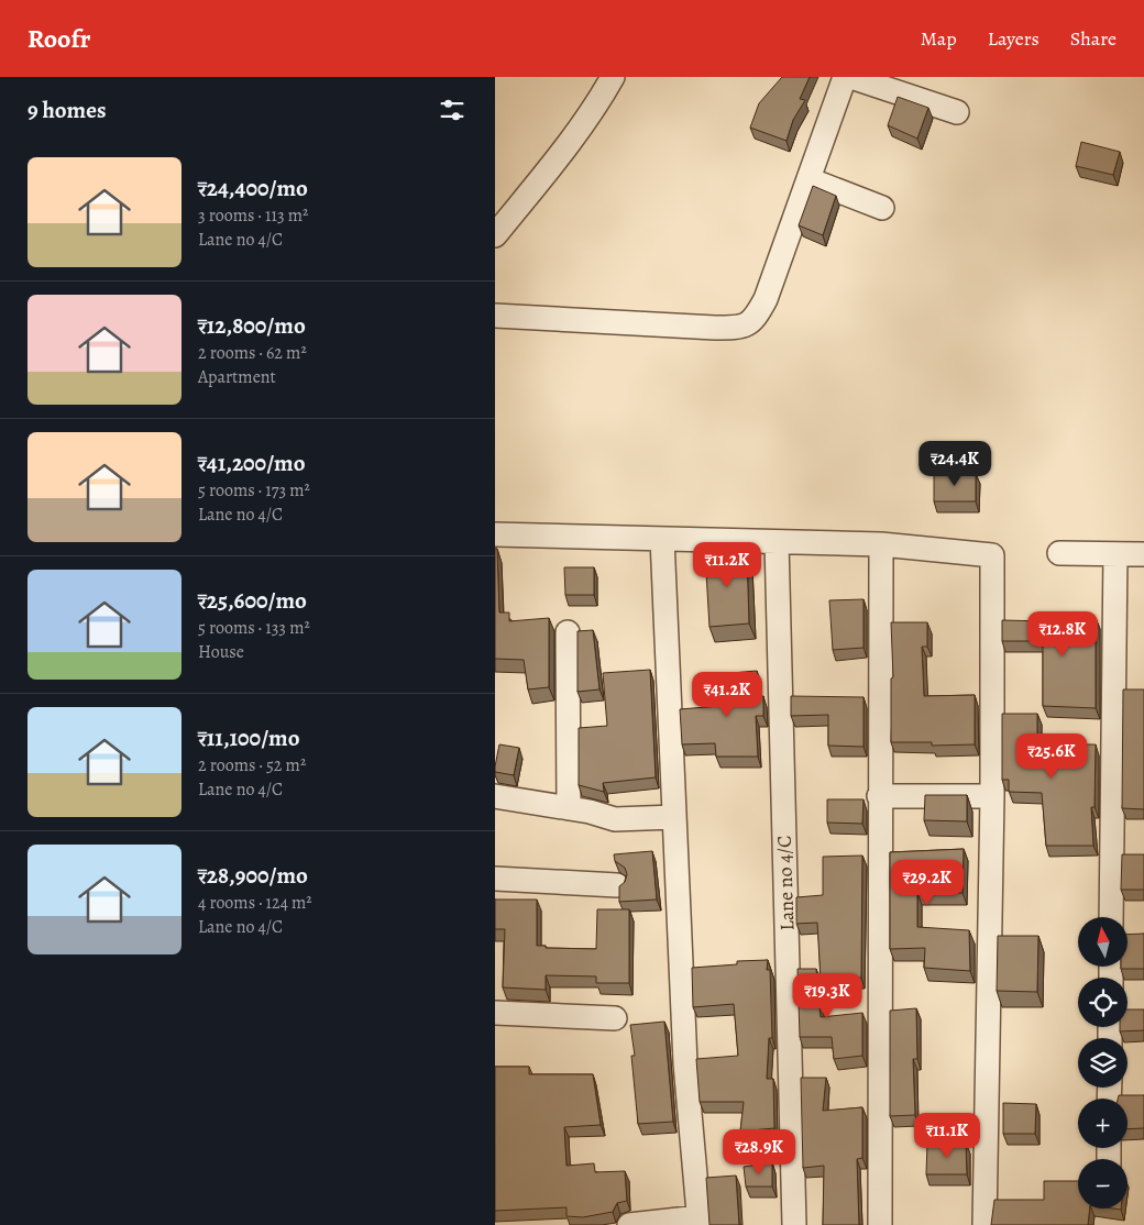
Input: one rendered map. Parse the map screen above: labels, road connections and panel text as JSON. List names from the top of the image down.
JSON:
{
  "streets": {
    "street": ["Lane no 4/C"]
  },
  "north": "top",
  "page": {
    "header": "Roofr",
    "nav": ["Map", "Layers", "Share"],
    "heading": "9 homes",
    "list": [
      {
        "name": "₹24,400/mo",
        "note": "3 rooms · 113 m² · Lane no 4/C"
      },
      {
        "name": "₹12,800/mo",
        "note": "2 rooms · 62 m² · Apartment"
      },
      {
        "name": "₹41,200/mo",
        "note": "5 rooms · 173 m² · Lane no 4/C"
      },
      {
        "name": "₹25,600/mo",
        "note": "5 rooms · 133 m² · House"
      },
      {
        "name": "₹11,100/mo",
        "note": "2 rooms · 52 m² · Lane no 4/C"
      },
      {
        "name": "₹28,900/mo",
        "note": "4 rooms · 124 m² · Lane no 4/C"
      }
    ],
    "price": [
      "₹24.4K",
      "₹11.2K",
      "₹12.8K",
      "₹41.2K",
      "₹25.6K",
      "₹29.2K",
      "₹19.3K",
      "₹11.1K",
      "₹28.9K"
    ],
    "map_buttons": ["+", "−"]
  }
}
